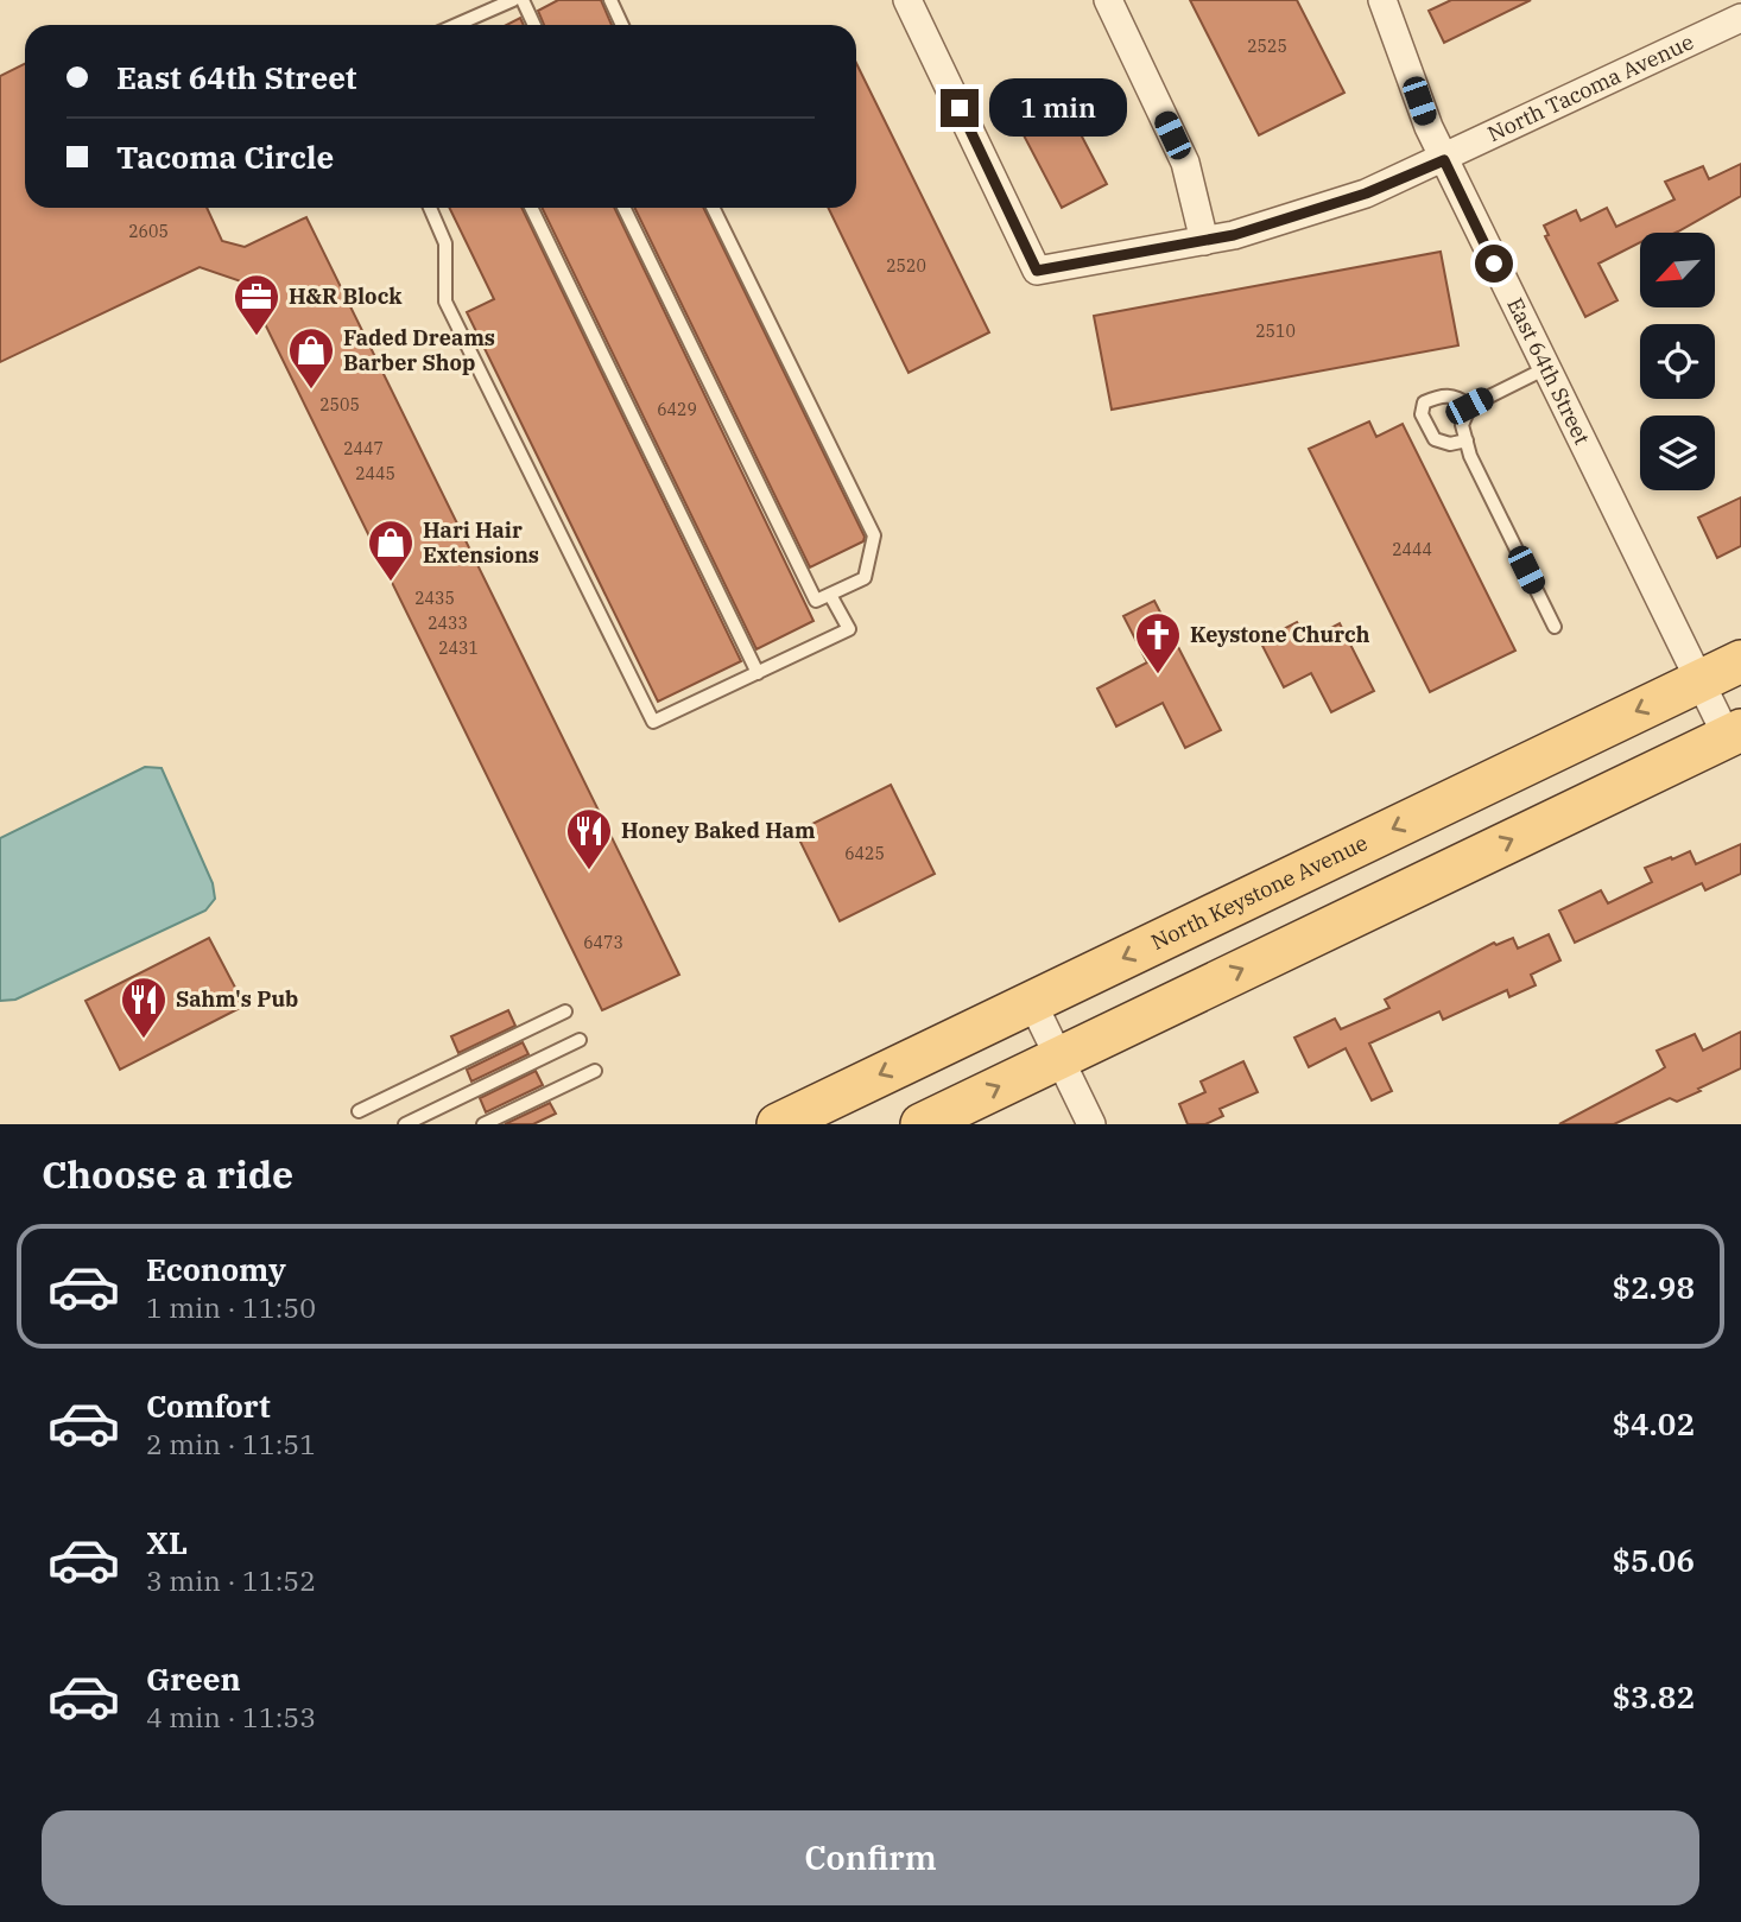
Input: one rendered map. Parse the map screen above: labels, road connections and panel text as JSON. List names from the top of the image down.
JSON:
{
  "streets": {
    "main road": ["North Keystone Avenue"],
    "street": ["North Tacoma Avenue", "East 64th Street"]
  },
  "crossings": [
    ["North Tacoma Avenue", "East 64th Street"],
    ["East 64th Street", "North Keystone Avenue"]
  ],
  "places": {
    "office": ["H&R Block"],
    "shop": ["Faded Dreams Barber Shop", "Hari Hair Extensions"],
    "church": ["Keystone Church"],
    "restaurant": ["Honey Baked Ham", "Sahm's Pub"]
  },
  "house_numbers": [
    "2525",
    "2605",
    "2520",
    "2510",
    "2505",
    "6429",
    "2447",
    "2445",
    "2444",
    "2435",
    "2433",
    "2431",
    "6425",
    "6473"
  ],
  "north": "bottom left",
  "page": {
    "banner": ["East 64th Street", "Tacoma Circle"],
    "bubble": "1 min",
    "heading": "Choose a ride",
    "list": [
      {
        "name": "Economy",
        "note": "1 min · 11:50",
        "value": "$2.98"
      },
      {
        "name": "Comfort",
        "note": "2 min · 11:51",
        "value": "$4.02"
      },
      {
        "name": "XL",
        "note": "3 min · 11:52",
        "value": "$5.06"
      },
      {
        "name": "Green",
        "note": "4 min · 11:53",
        "value": "$3.82"
      }
    ],
    "buttons": "Confirm"
  }
}
